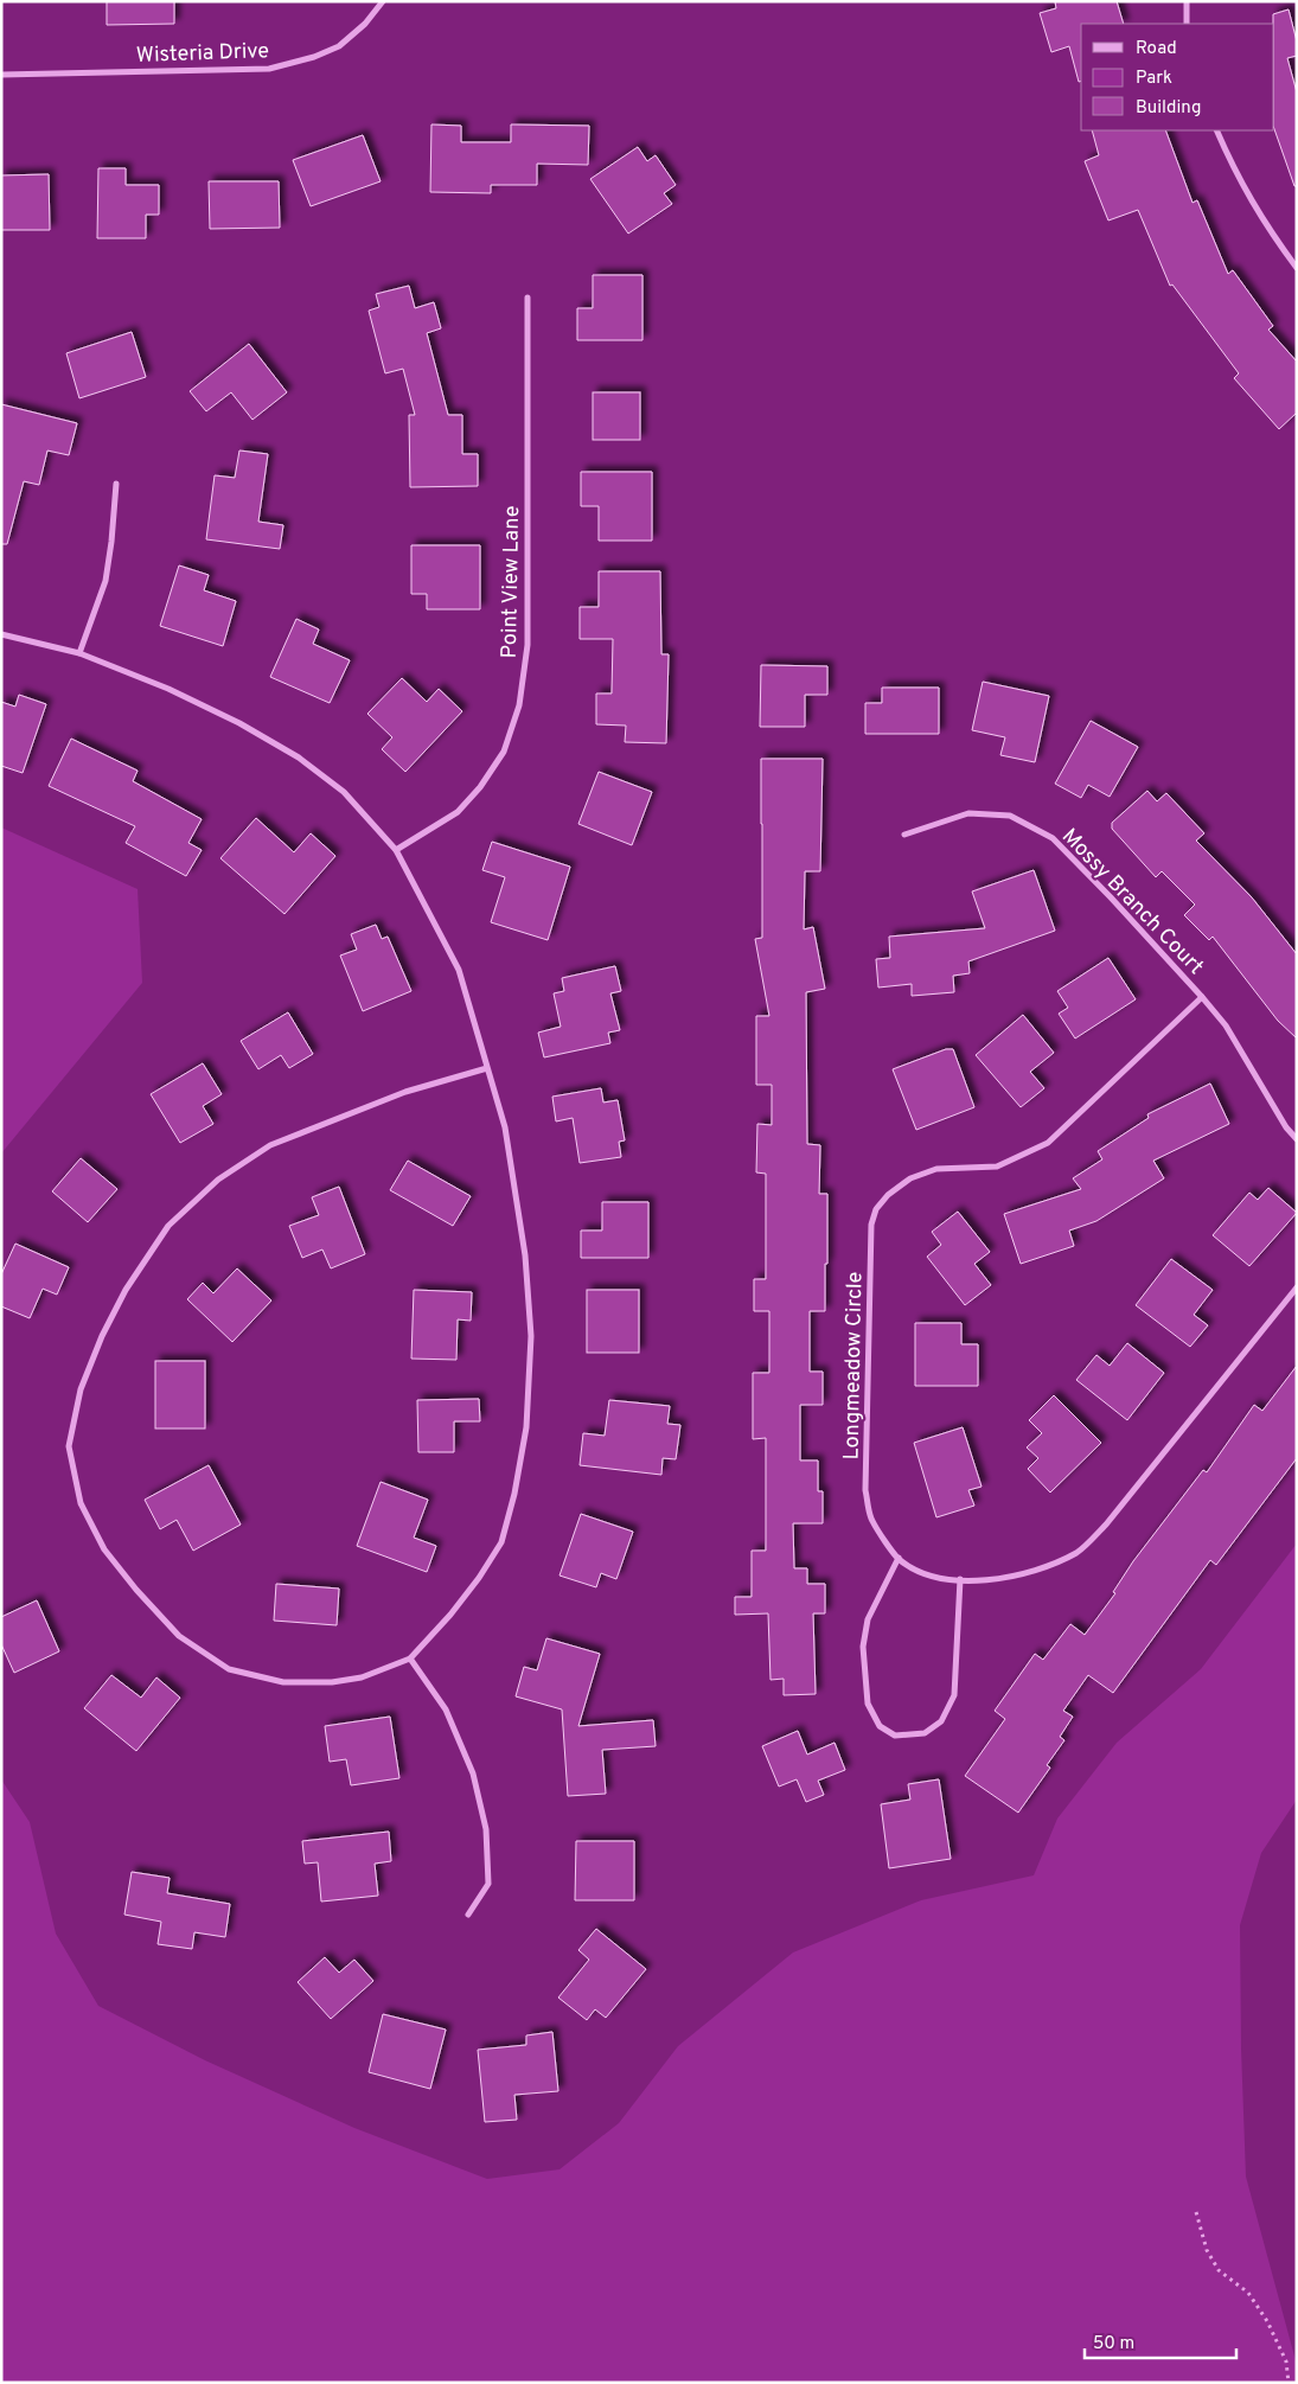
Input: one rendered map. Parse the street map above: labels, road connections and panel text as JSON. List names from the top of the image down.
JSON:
{
  "streets": {
    "street": [
      "Wisteria Drive",
      "Point View Lane",
      "Mossy Branch Court",
      "Longmeadow Circle"
    ]
  },
  "crossings": [
    ["Mossy Branch Court", "Longmeadow Circle"]
  ],
  "legend": ["Road", "Park", "Building"],
  "scale_bar": "50 m"
}
